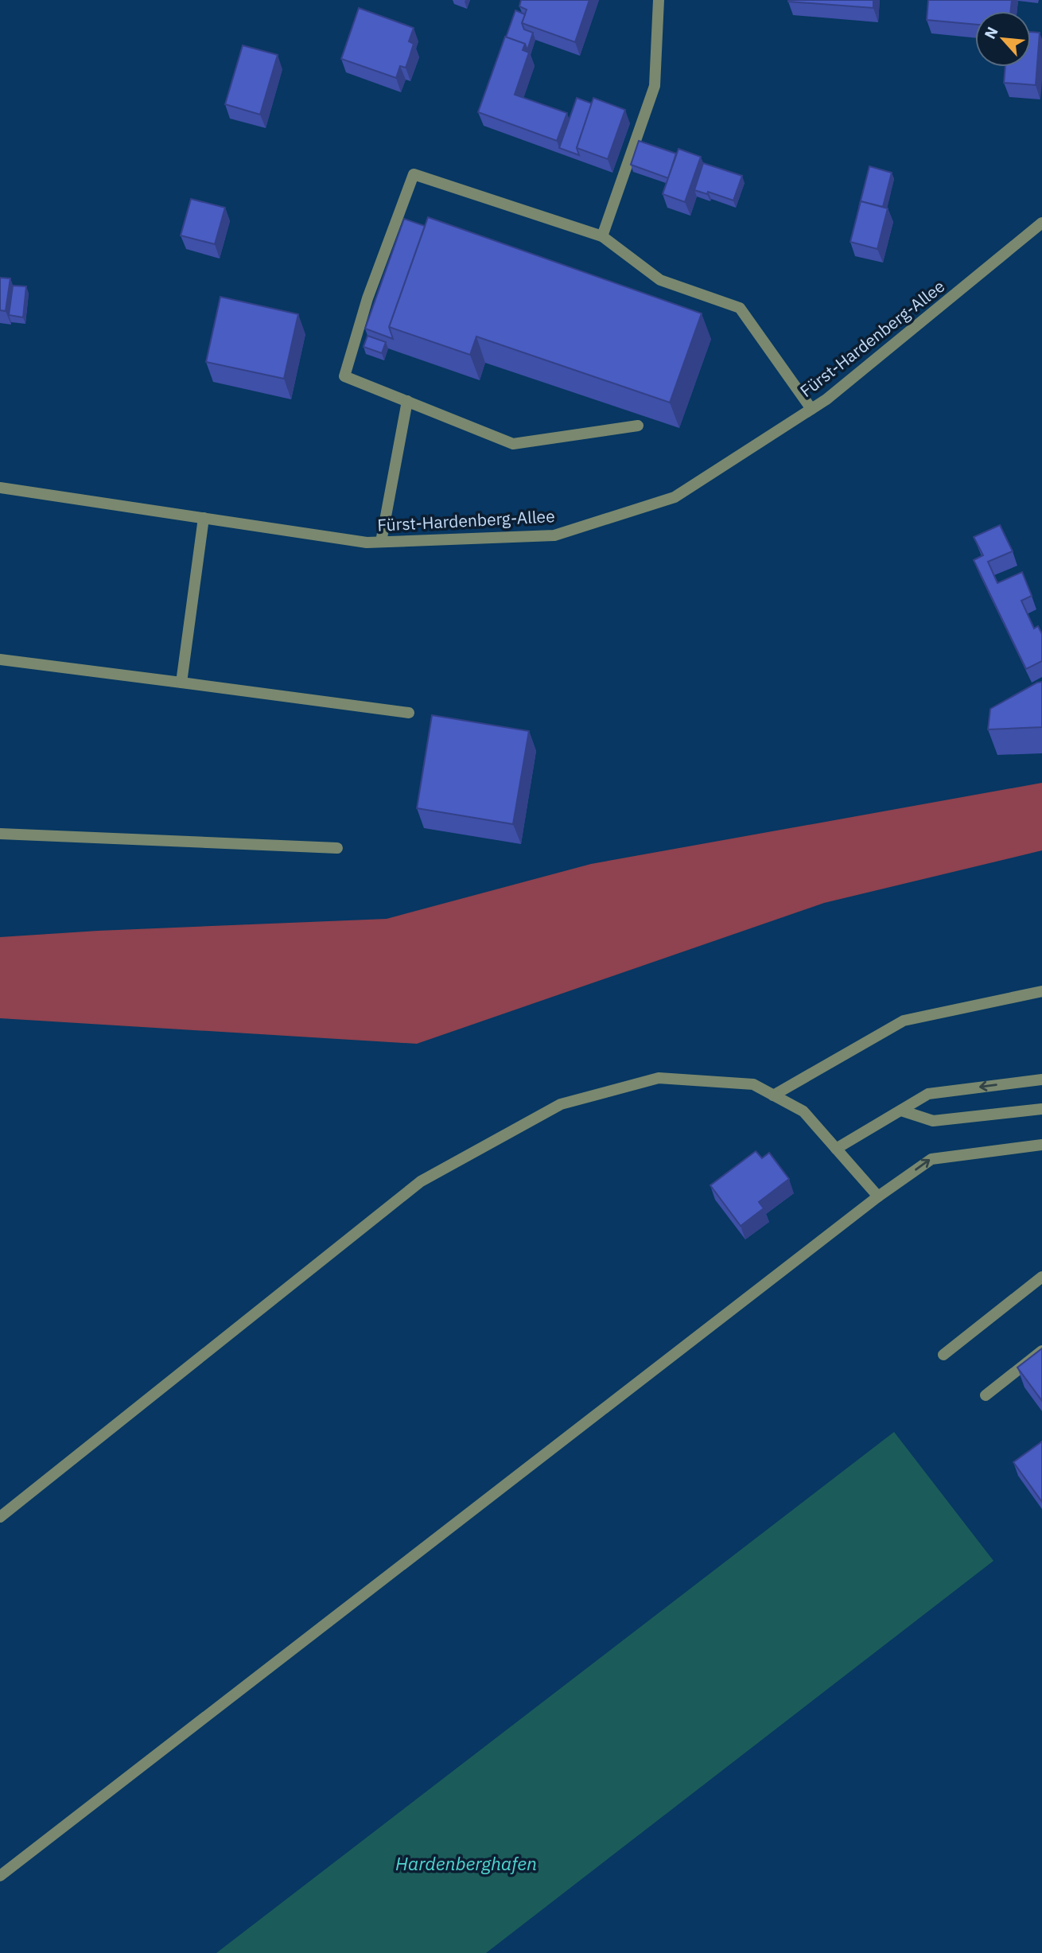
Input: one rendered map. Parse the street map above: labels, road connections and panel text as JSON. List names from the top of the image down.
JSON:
{
  "streets": {
    "street": ["Fürst-Hardenberg-Allee"]
  },
  "water": ["Hardenberghafen"],
  "north": "top left"
}
